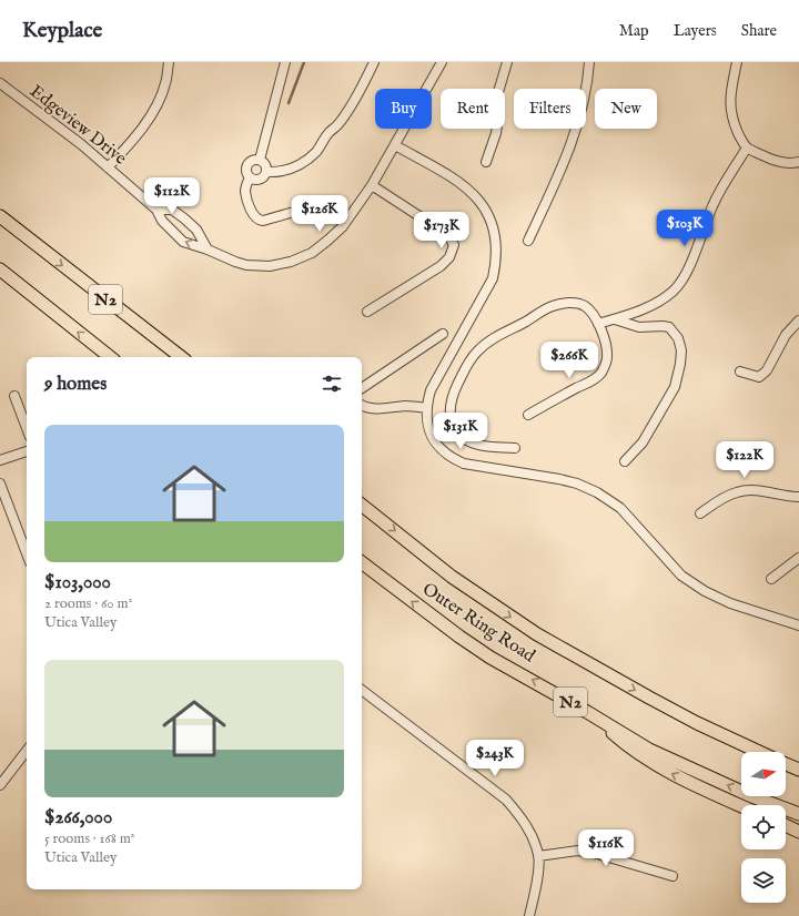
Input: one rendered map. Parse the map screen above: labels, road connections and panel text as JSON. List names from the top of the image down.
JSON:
{
  "streets": {
    "highway": ["N2", "Outer Ring Road"],
    "street": ["Edgeview Drive"]
  },
  "north": "right",
  "page": {
    "header": "Keyplace",
    "nav": ["Map", "Layers", "Share"],
    "chip": [
      "Buy",
      "Rent",
      "Filters",
      "New"
    ],
    "price": [
      "$112K",
      "$126K",
      "$103K",
      "$173K",
      "$266K",
      "$131K",
      "$122K",
      "$243K",
      "$116K"
    ],
    "heading": "9 homes",
    "list": [
      {
        "name": "$103,000",
        "note": "2 rooms · 60 m² · Utica Valley"
      },
      {
        "name": "$266,000",
        "note": "5 rooms · 168 m² · Utica Valley"
      }
    ]
  }
}
